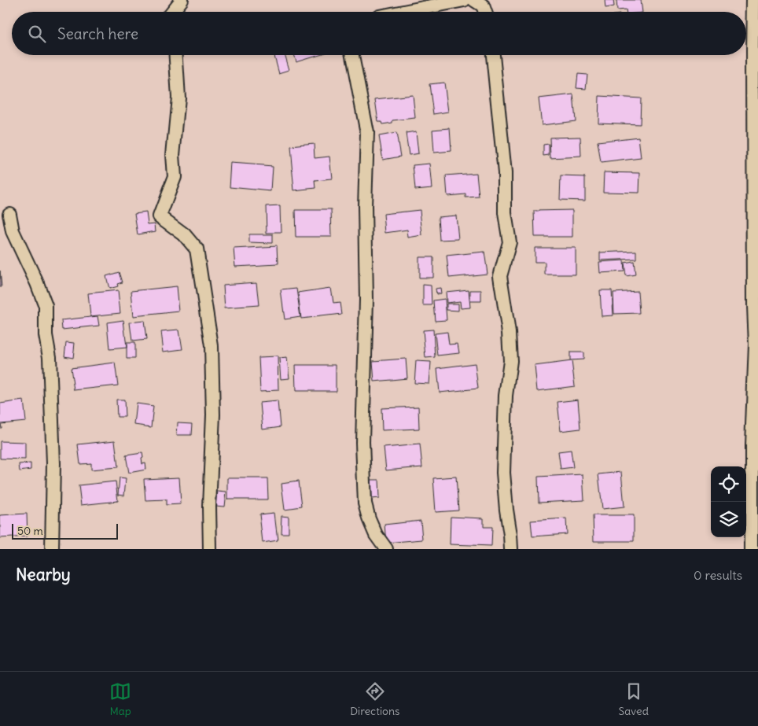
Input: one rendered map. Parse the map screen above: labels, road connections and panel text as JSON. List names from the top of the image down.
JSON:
{
  "scale_bar": "50 m",
  "page": {
    "search": "Search here",
    "scale": "50 m",
    "heading": ["Nearby", "0 results"],
    "nav": ["Map", "Directions", "Saved"]
  }
}
